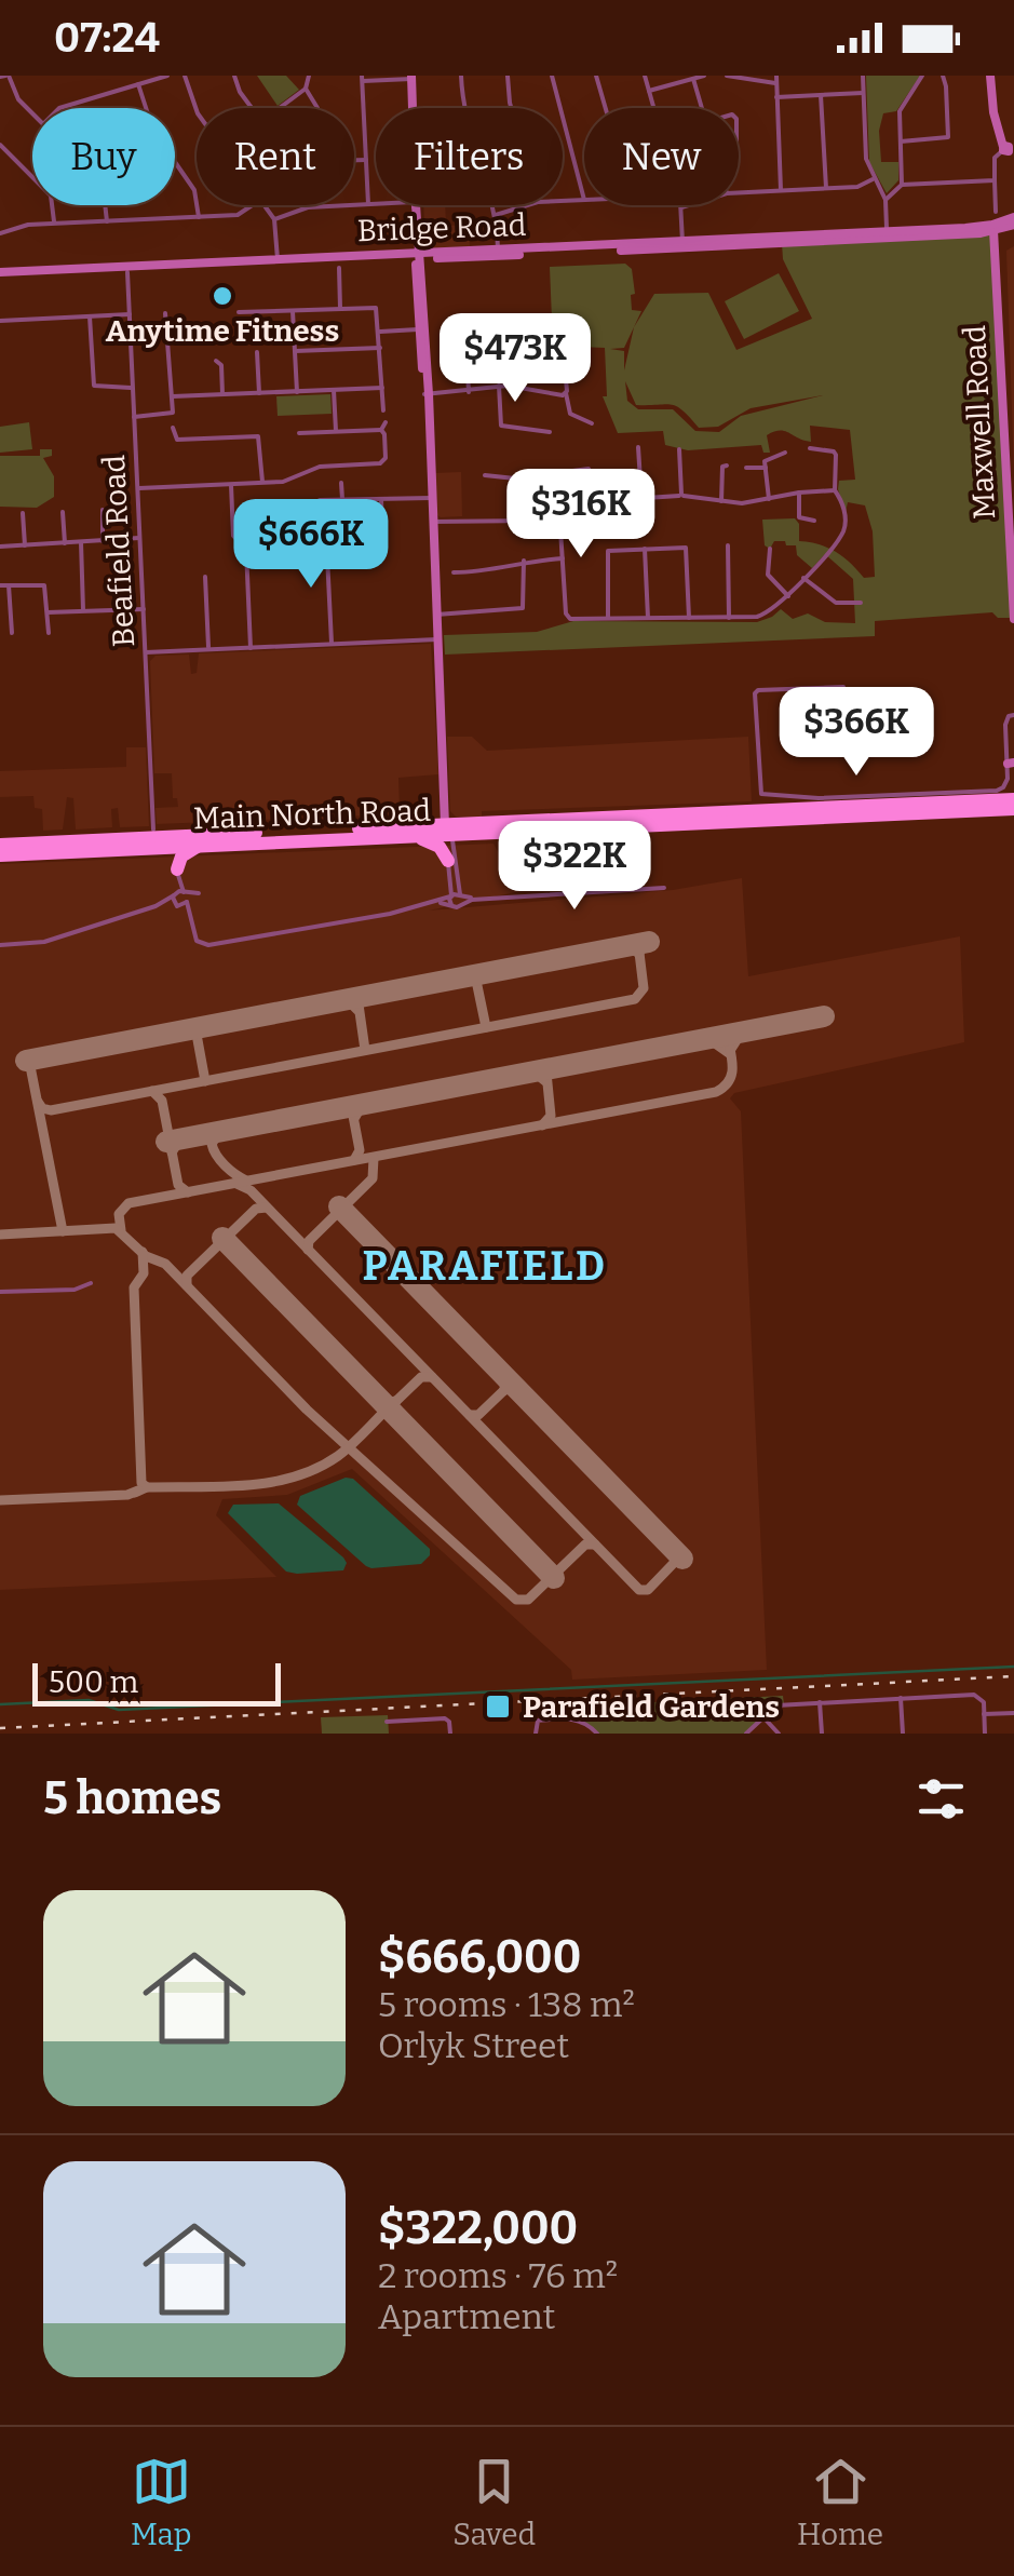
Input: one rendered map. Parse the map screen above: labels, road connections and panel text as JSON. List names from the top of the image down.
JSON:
{
  "streets": {
    "highway": ["Main North Road"],
    "main road": ["Bridge Road", "Maxwell Road"],
    "street": ["Beafield Road"]
  },
  "crossings": [
    ["Bridge Road", "Maxwell Road"],
    ["Bridge Road", "Beafield Road"]
  ],
  "districts": ["PARAFIELD"],
  "places": {
    "other": ["Anytime Fitness"],
    "transit": ["Parafield Gardens"]
  },
  "scale_bar": "500 m",
  "page": {
    "status": "07:24",
    "chip": [
      "Buy",
      "Rent",
      "Filters",
      "New"
    ],
    "price": [
      "$473K",
      "$316K",
      "$666K",
      "$366K",
      "$322K"
    ],
    "scale": "500 m",
    "heading": "5 homes",
    "list": [
      {
        "name": "$666,000",
        "note": "5 rooms · 138 m² · Orlyk Street"
      },
      {
        "name": "$322,000",
        "note": "2 rooms · 76 m² · Apartment"
      }
    ],
    "tabs": ["Map", "Saved", "Home"]
  }
}
